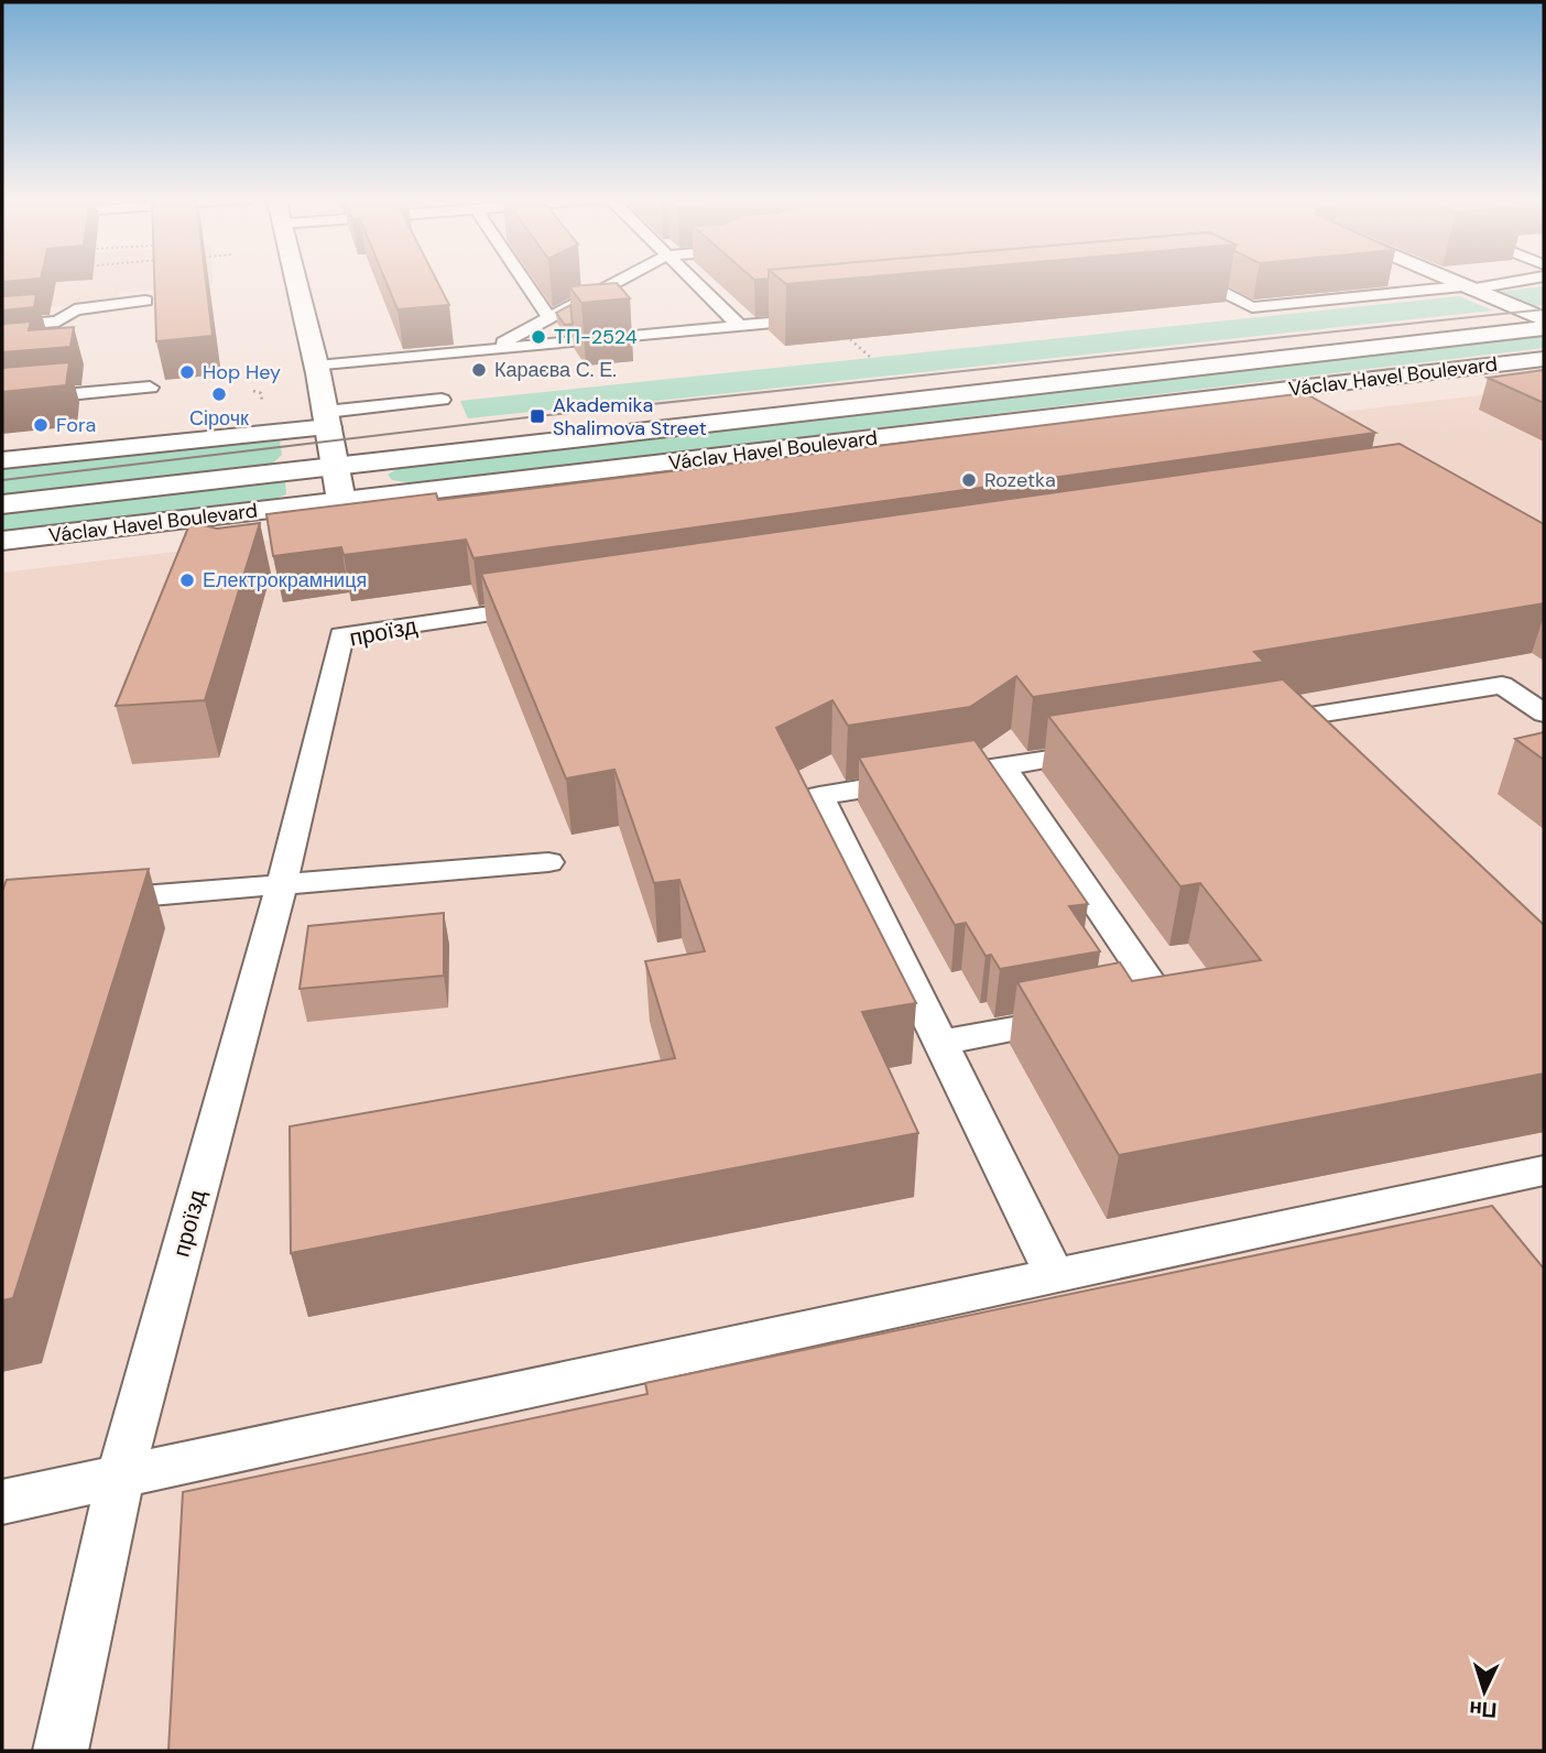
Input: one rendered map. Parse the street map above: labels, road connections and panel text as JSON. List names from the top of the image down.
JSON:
{
  "streets": {
    "main road": ["Václav Havel Boulevard"],
    "lane": ["проїзд"]
  },
  "places": {
    "other": [
      "ТП-2524",
      "Караєва С. Е.",
      "Hop Hey",
      "Сірочк",
      "Fora",
      "Rozetka",
      "Електрокрамниця"
    ],
    "transit": ["Akademika Shalimova Street"]
  },
  "north": "bottom"
}
